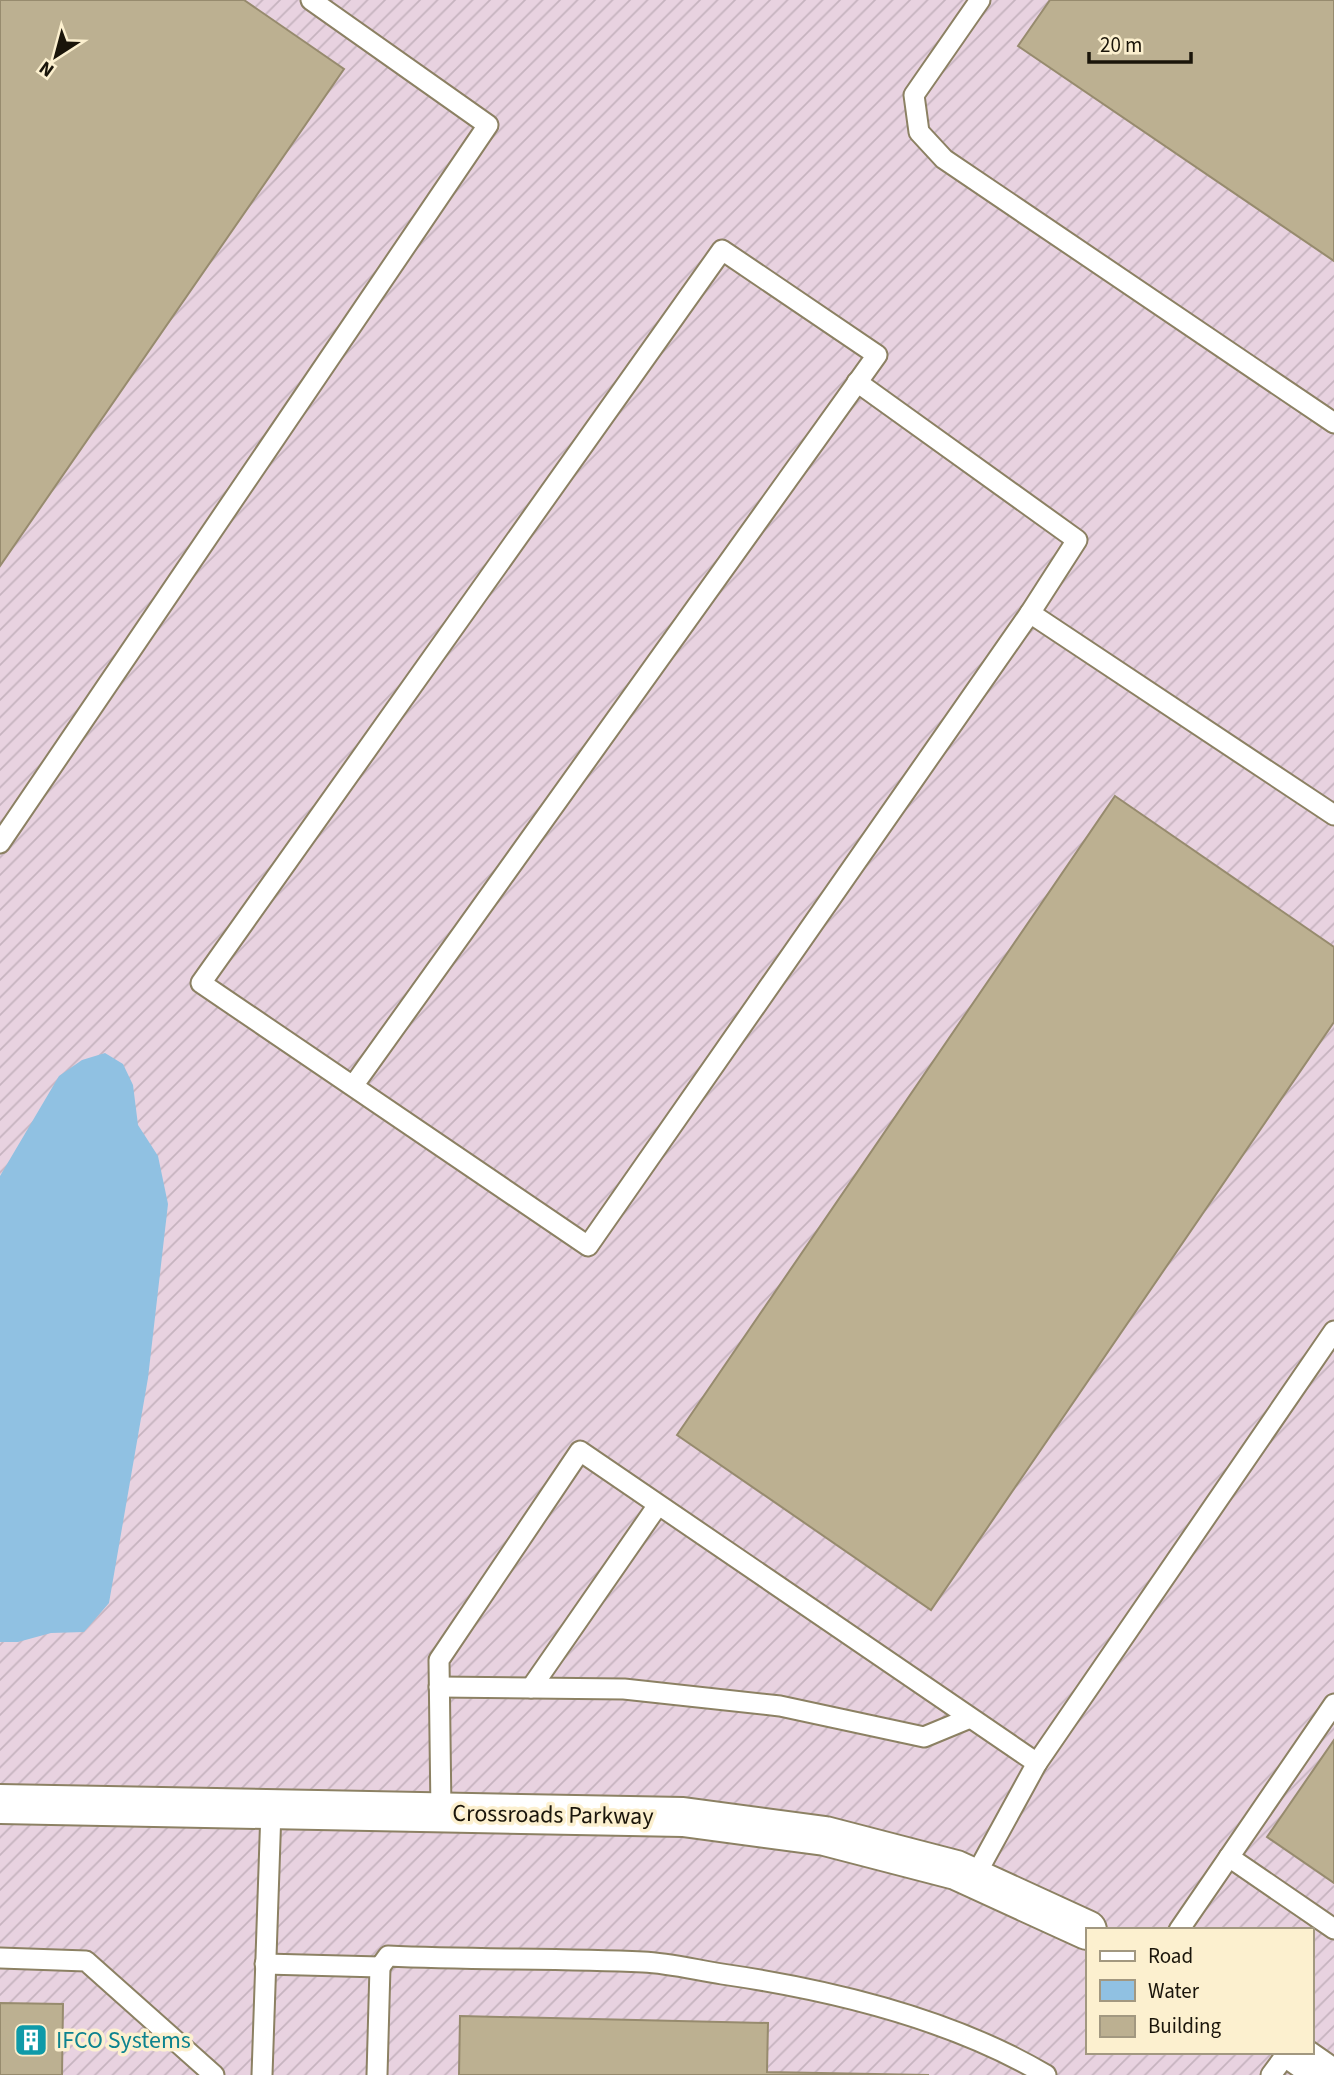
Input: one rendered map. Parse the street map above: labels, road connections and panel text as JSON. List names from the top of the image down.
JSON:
{
  "streets": {
    "street": ["Crossroads Parkway"]
  },
  "places": {
    "building": ["IFCO Systems"]
  },
  "legend": ["Road", "Water", "Building"],
  "scale_bar": "20 m",
  "north": "bottom left"
}
